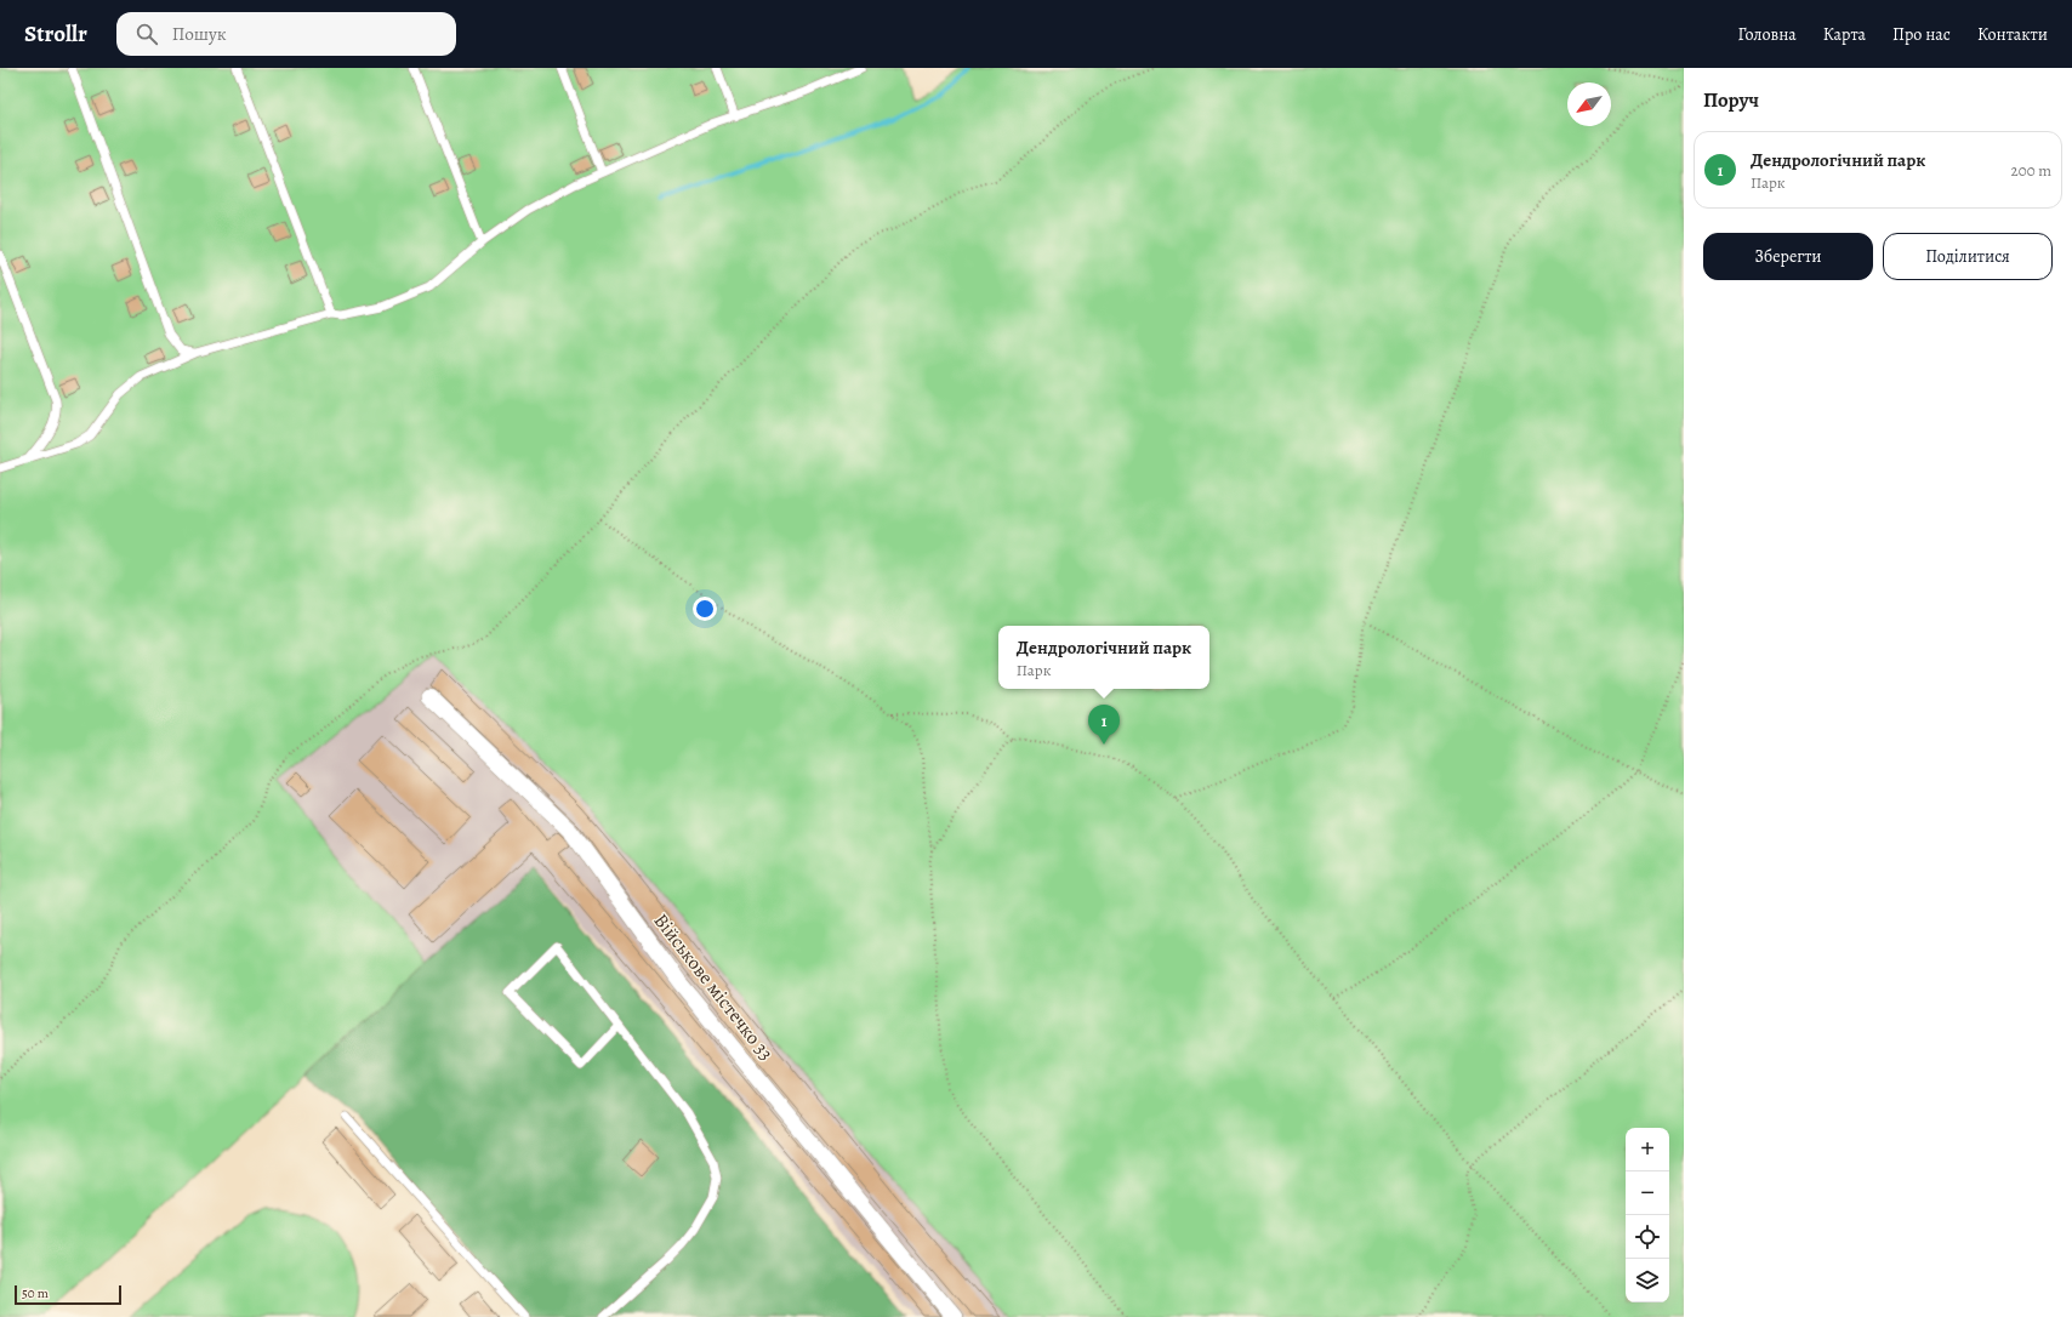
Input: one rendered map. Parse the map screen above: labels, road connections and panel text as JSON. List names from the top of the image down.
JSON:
{
  "streets": {
    "street": ["Військове містечко 33"]
  },
  "scale_bar": "50 m",
  "north": "bottom left",
  "page": {
    "header": "Strollr",
    "search": "Пошук",
    "nav": [
      "Головна",
      "Карта",
      "Про нас",
      "Контакти"
    ],
    "heading": "Поруч",
    "list": [
      {
        "mark": "1",
        "name": "Дендрологічний парк",
        "note": "Парк",
        "value": "200 m"
      }
    ],
    "buttons": ["Зберегти", "Поділитися"],
    "popup": ["Дендрологічний парк", "Парк"],
    "pins": "1",
    "map_buttons": ["+", "−"],
    "scale": "50 m"
  }
}
